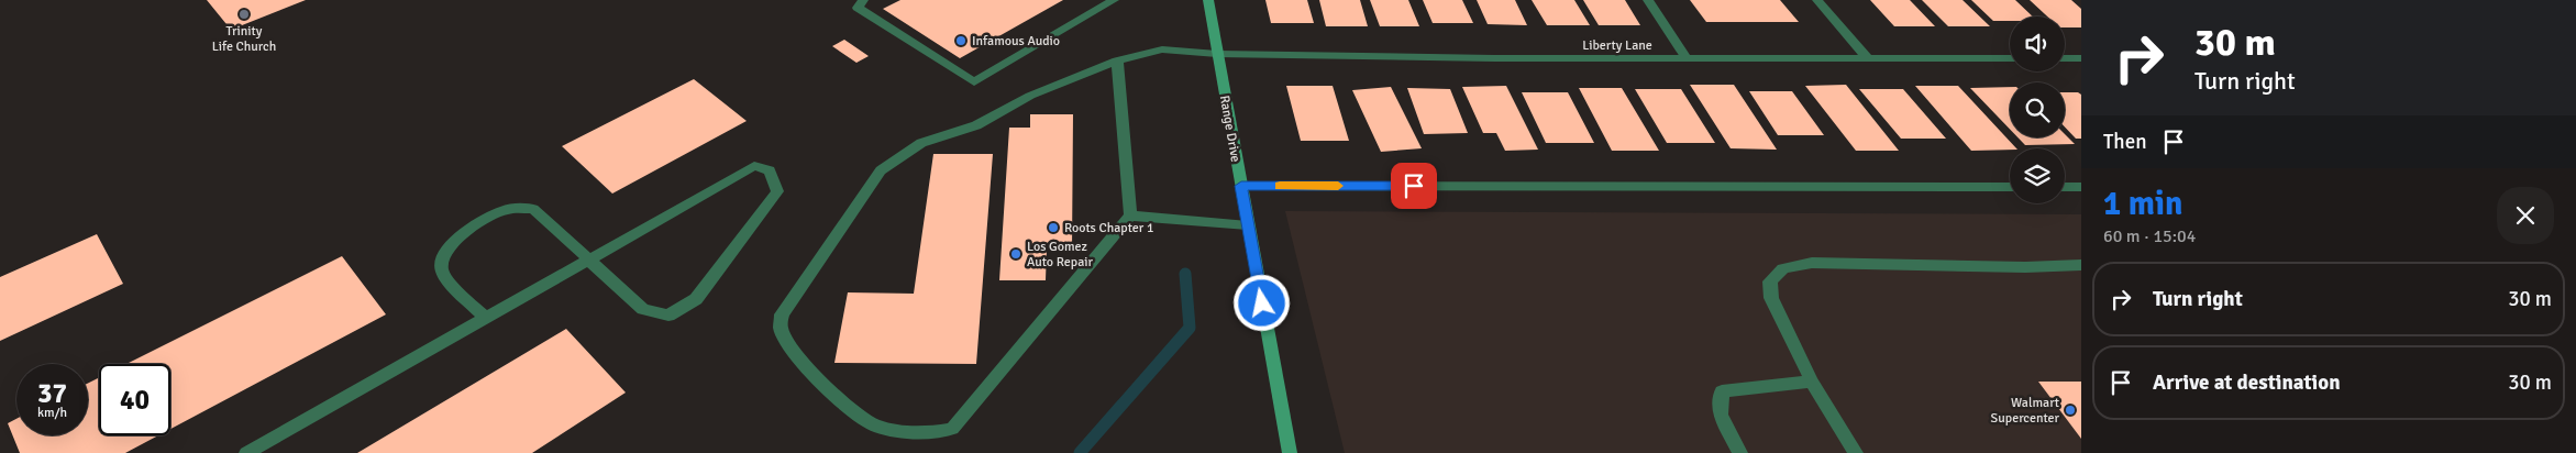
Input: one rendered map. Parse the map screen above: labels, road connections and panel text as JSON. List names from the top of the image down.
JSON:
{
  "streets": {
    "street": ["Liberty Lane", "Range Drive"]
  },
  "crossings": [
    ["Liberty Lane", "Range Drive"]
  ],
  "places": [
    "Trinity Life Church",
    "Infamous Audio",
    "Roots Chapter 1",
    "Los Gomez Auto Repair",
    "Walmart Supercenter"
  ],
  "page": {
    "turn": ["30 m", "Turn right"],
    "then": "Then",
    "heading": ["1 min", "60 m · 15:04"],
    "list": [
      {
        "name": "Turn right",
        "value": "30 m"
      },
      {
        "name": "Arrive at destination",
        "value": "30 m"
      }
    ],
    "speed": "37 km/h",
    "limit": "40"
  }
}
